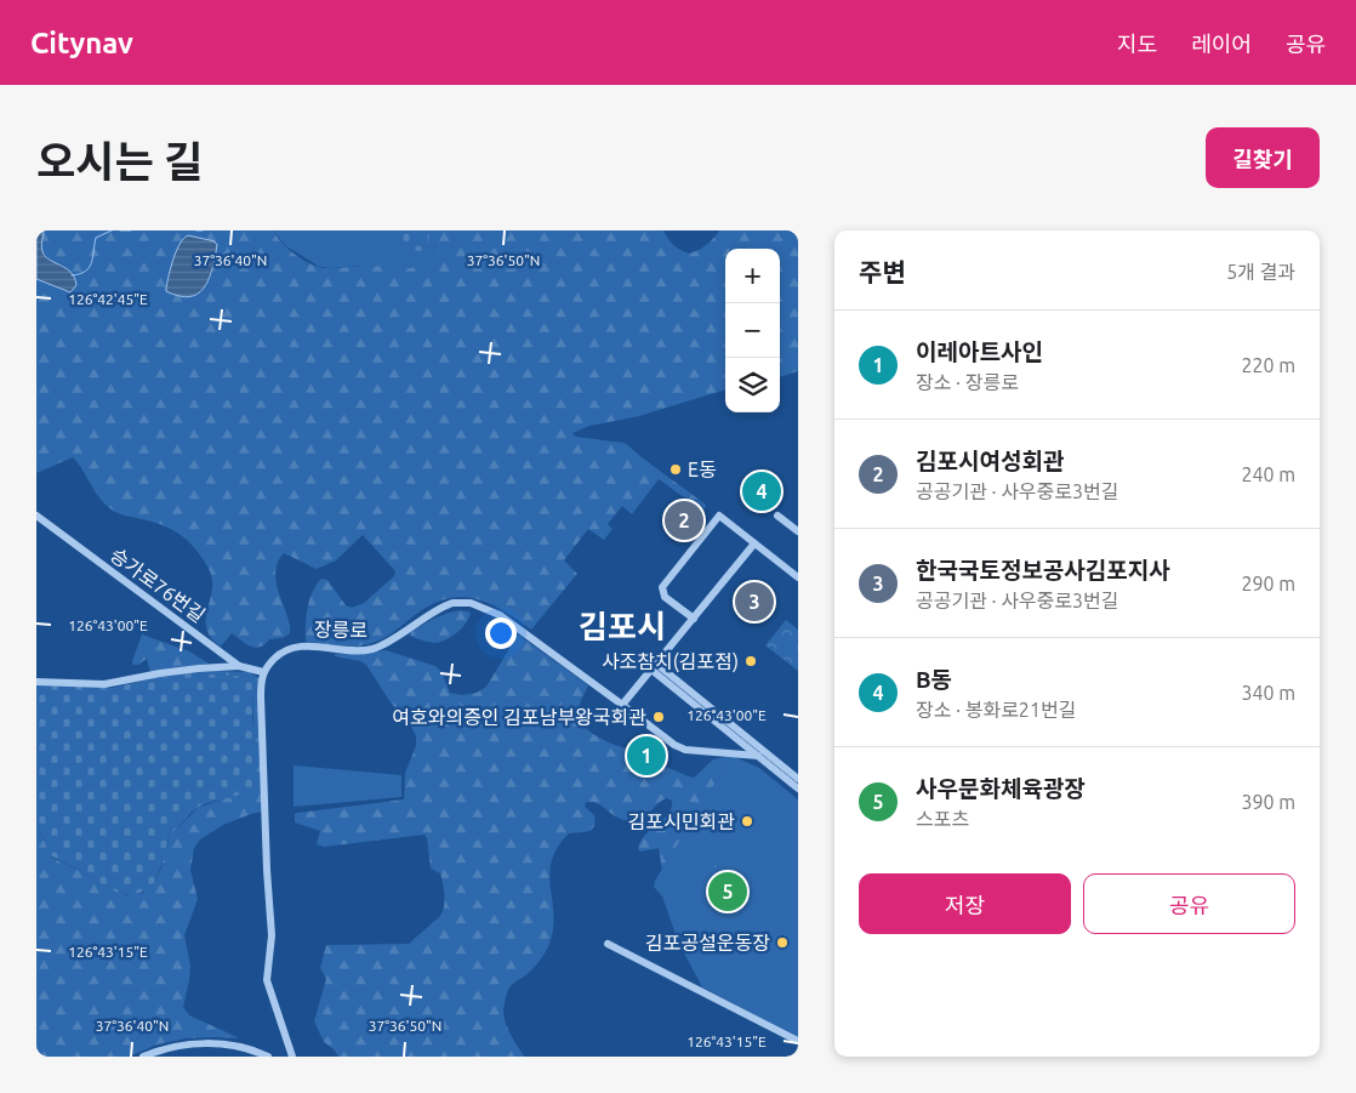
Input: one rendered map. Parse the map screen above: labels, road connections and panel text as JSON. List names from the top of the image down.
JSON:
{
  "streets": {
    "street": ["승가로76번길", "장릉로"]
  },
  "crossings": [
    ["승가로76번길", "장릉로"]
  ],
  "districts": ["김포시"],
  "places": [
    "E동",
    "사조참치(김포점)",
    "여호와의증인 김포남부왕국회관",
    "김포시민회관",
    "김포공설운동장"
  ],
  "page": {
    "header": "Citynav",
    "nav": ["지도", "레이어", "공유"],
    "title": "오시는 길",
    "buttons": [
      "길찾기",
      ["저장", "공유"]
    ],
    "heading": ["주변", "5개 결과"],
    "map_buttons": ["+", "−"],
    "list": [
      {
        "mark": "1",
        "name": "이레아트사인",
        "note": "장소 · 장릉로",
        "value": "220 m"
      },
      {
        "mark": "2",
        "name": "김포시여성회관",
        "note": "공공기관 · 사우중로3번길",
        "value": "240 m"
      },
      {
        "mark": "3",
        "name": "한국국토정보공사김포지사",
        "note": "공공기관 · 사우중로3번길",
        "value": "290 m"
      },
      {
        "mark": "4",
        "name": "B동",
        "note": "장소 · 봉화로21번길",
        "value": "340 m"
      },
      {
        "mark": "5",
        "name": "사우문화체육광장",
        "note": "스포츠",
        "value": "390 m"
      }
    ],
    "pins": [
      "4",
      "2",
      "3",
      "1",
      "5"
    ]
  },
  "coordinates": [
    "37°36'40\"N",
    "37°36'50\"N",
    "126°42'45\"E",
    "126°43'00\"E",
    "126°43'15\"E"
  ]
}
